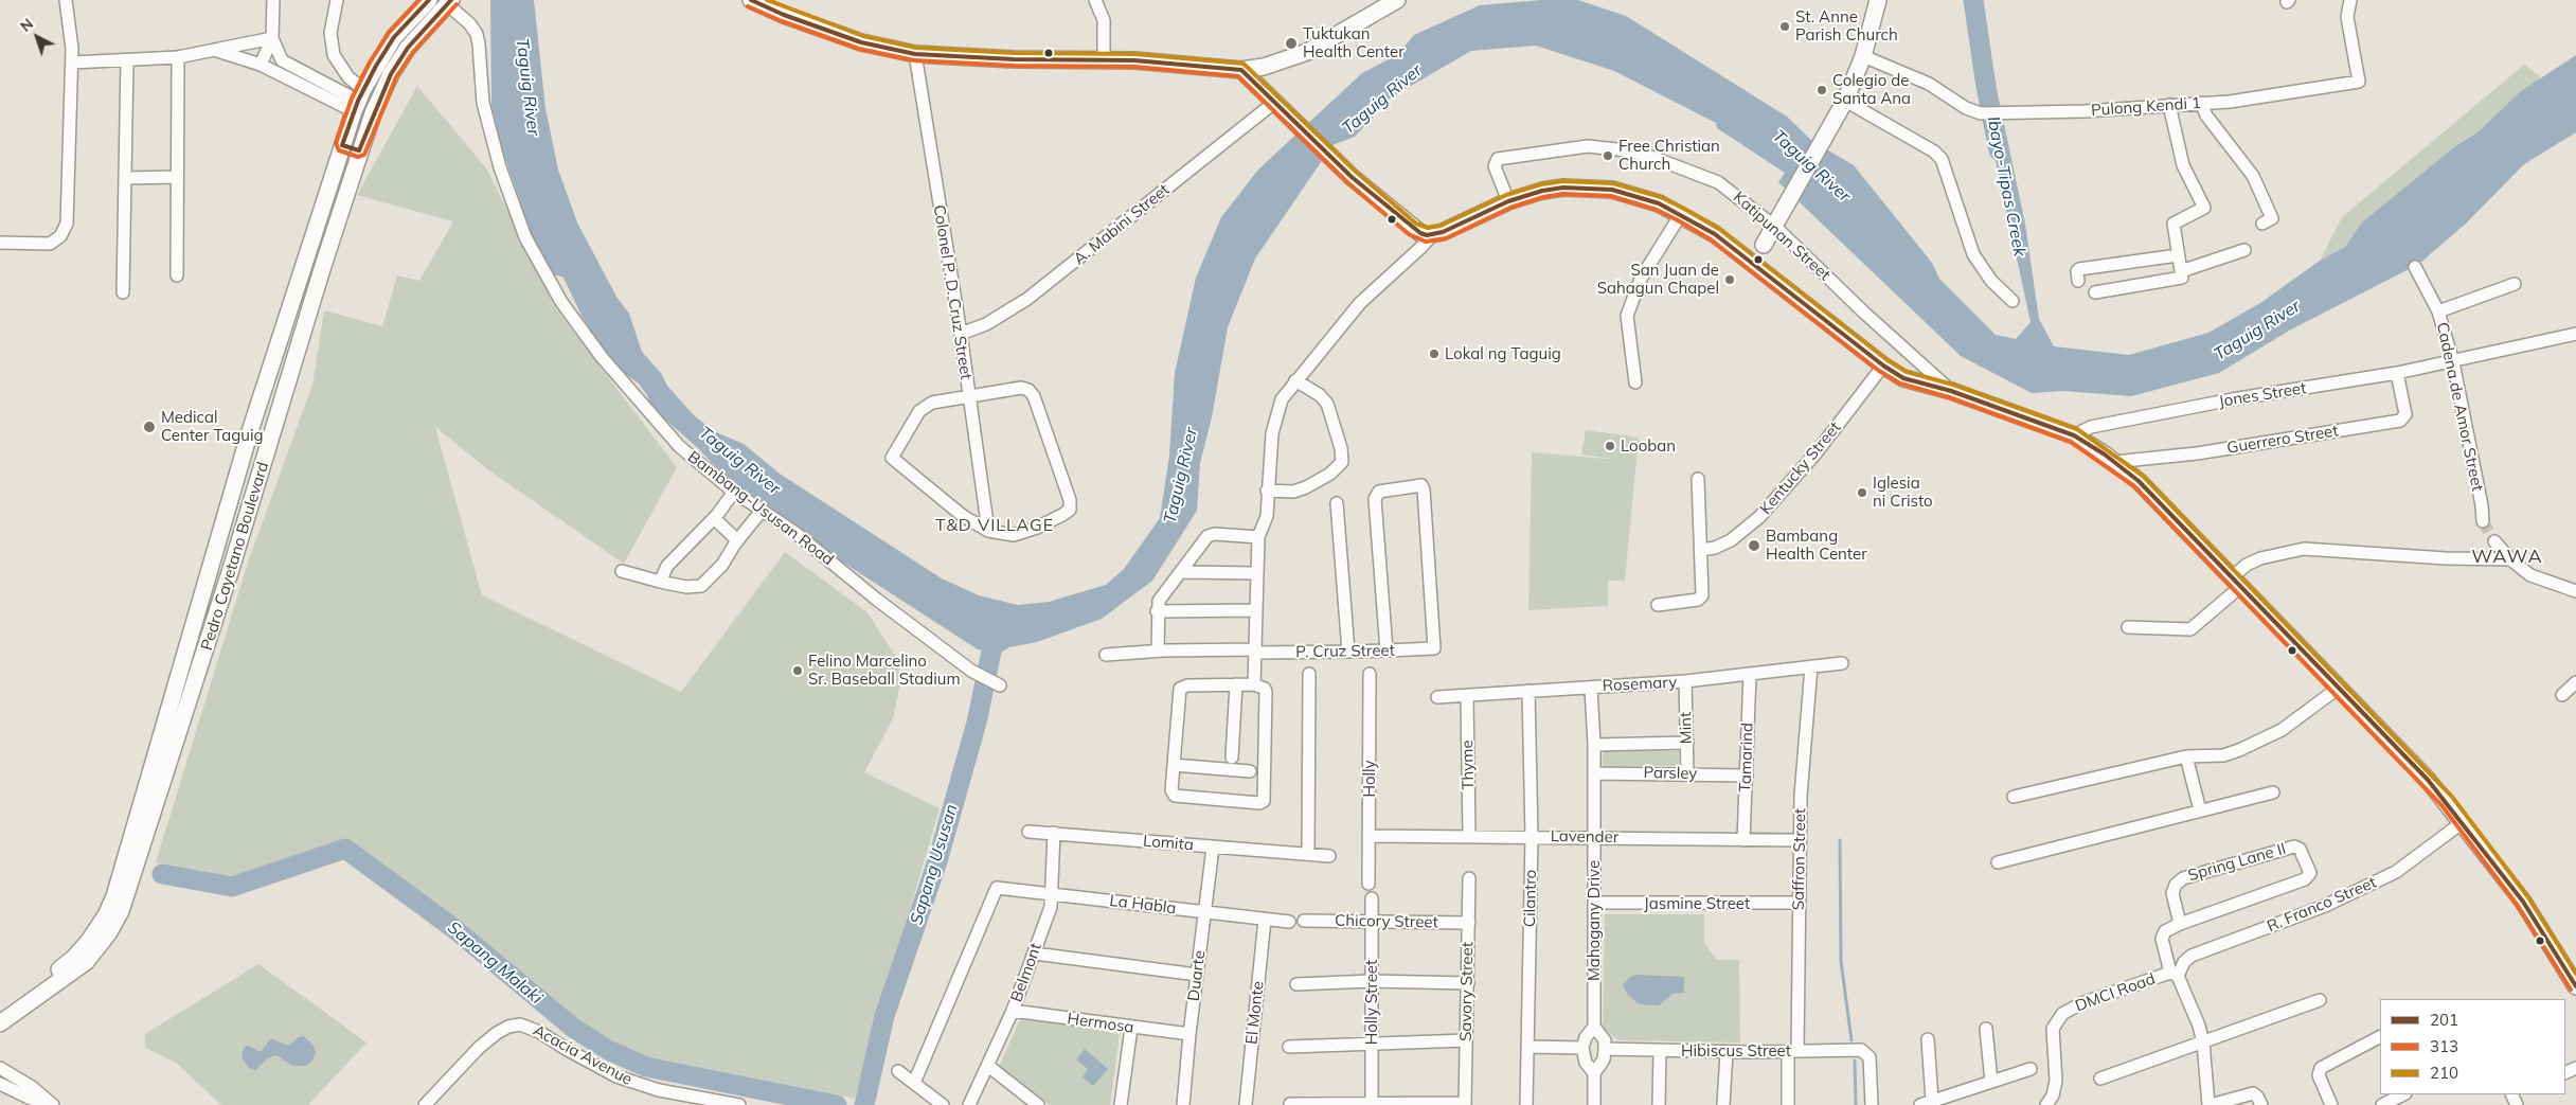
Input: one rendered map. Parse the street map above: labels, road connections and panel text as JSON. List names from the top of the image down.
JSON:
{
  "streets": {
    "main road": ["Pedro Cayetano Boulevard"],
    "street": [
      "Pulong Kendi 1",
      "A. Mabini Street",
      "Katipunan Street",
      "Colonel P. D. Cruz Street",
      "Jones Street",
      "Cadena de Amor Street",
      "Guerrero Street",
      "Kentucky Street",
      "Bambang-Ususan Road",
      "P. Cruz Street",
      "Rosemary",
      "Mint",
      "Tamarind",
      "Thyme",
      "Parsley",
      "Holly",
      "Lavender",
      "Lomita",
      "Saffron Street",
      "Spring Lane II",
      "Cilantro",
      "Jasmine Street",
      "La Habla",
      "R. Franco Street",
      "Mahogany Drive",
      "Chicory Street",
      "Belmont",
      "Duarte",
      "Savory Street",
      "DMCI Road",
      "Holly Street",
      "El Monte",
      "Hermosa",
      "Hibiscus Street",
      "Acacia Avenue"
    ]
  },
  "crossings": [
    ["A. Mabini Street", "Colonel P. D. Cruz Street"],
    ["Jones Street", "Cadena de Amor Street"],
    ["Jones Street", "Guerrero Street"],
    ["Bambang-Ususan Road", "Pedro Cayetano Boulevard"],
    ["Rosemary", "Mint"],
    ["Rosemary", "Tamarind"],
    ["Rosemary", "Thyme"],
    ["Rosemary", "Saffron Street"],
    ["Rosemary", "Cilantro"],
    ["Rosemary", "Mahogany Drive"],
    ["Mint", "Parsley"],
    ["Tamarind", "Parsley"],
    ["Tamarind", "Lavender"],
    ["Thyme", "Lavender"],
    ["Parsley", "Mahogany Drive"],
    ["Holly", "Lavender"],
    ["Lavender", "Saffron Street"],
    ["Lavender", "Cilantro"],
    ["Lavender", "Mahogany Drive"],
    ["Lomita", "Belmont"],
    ["Lomita", "Duarte"],
    ["Saffron Street", "Jasmine Street"],
    ["Saffron Street", "Hibiscus Street"],
    ["Spring Lane II", "R. Franco Street"],
    ["Spring Lane II", "DMCI Road"],
    ["Jasmine Street", "Mahogany Drive"],
    ["La Habla", "Belmont"],
    ["La Habla", "Duarte"],
    ["La Habla", "El Monte"],
    ["R. Franco Street", "DMCI Road"],
    ["Chicory Street", "Savory Street"],
    ["Chicory Street", "Holly Street"],
    ["Belmont", "Hermosa"],
    ["Duarte", "Hermosa"]
  ],
  "districts": ["T&D VILLAGE", "WAWA"],
  "water": [
    "Taguig River",
    "Ibayo-Tipas Creek",
    "Sapang Ususan",
    "Sapang Malaki"
  ],
  "places": [
    "St. Anne Parish Church",
    "Tuktukan Health Center",
    "Colegio de Santa Ana",
    "Free Christian Church",
    "San Juan de Sahagun Chapel",
    "Lokal ng Taguig",
    "Medical Center Taguig",
    "Looban",
    "Iglesia ni Cristo",
    "Bambang Health Center",
    "Felino Marcelino Sr. Baseball Stadium"
  ],
  "lines": ["transit line 201", "transit line 313", "transit line 210"],
  "legend": ["201", "313", "210"],
  "north": "top left"
}
